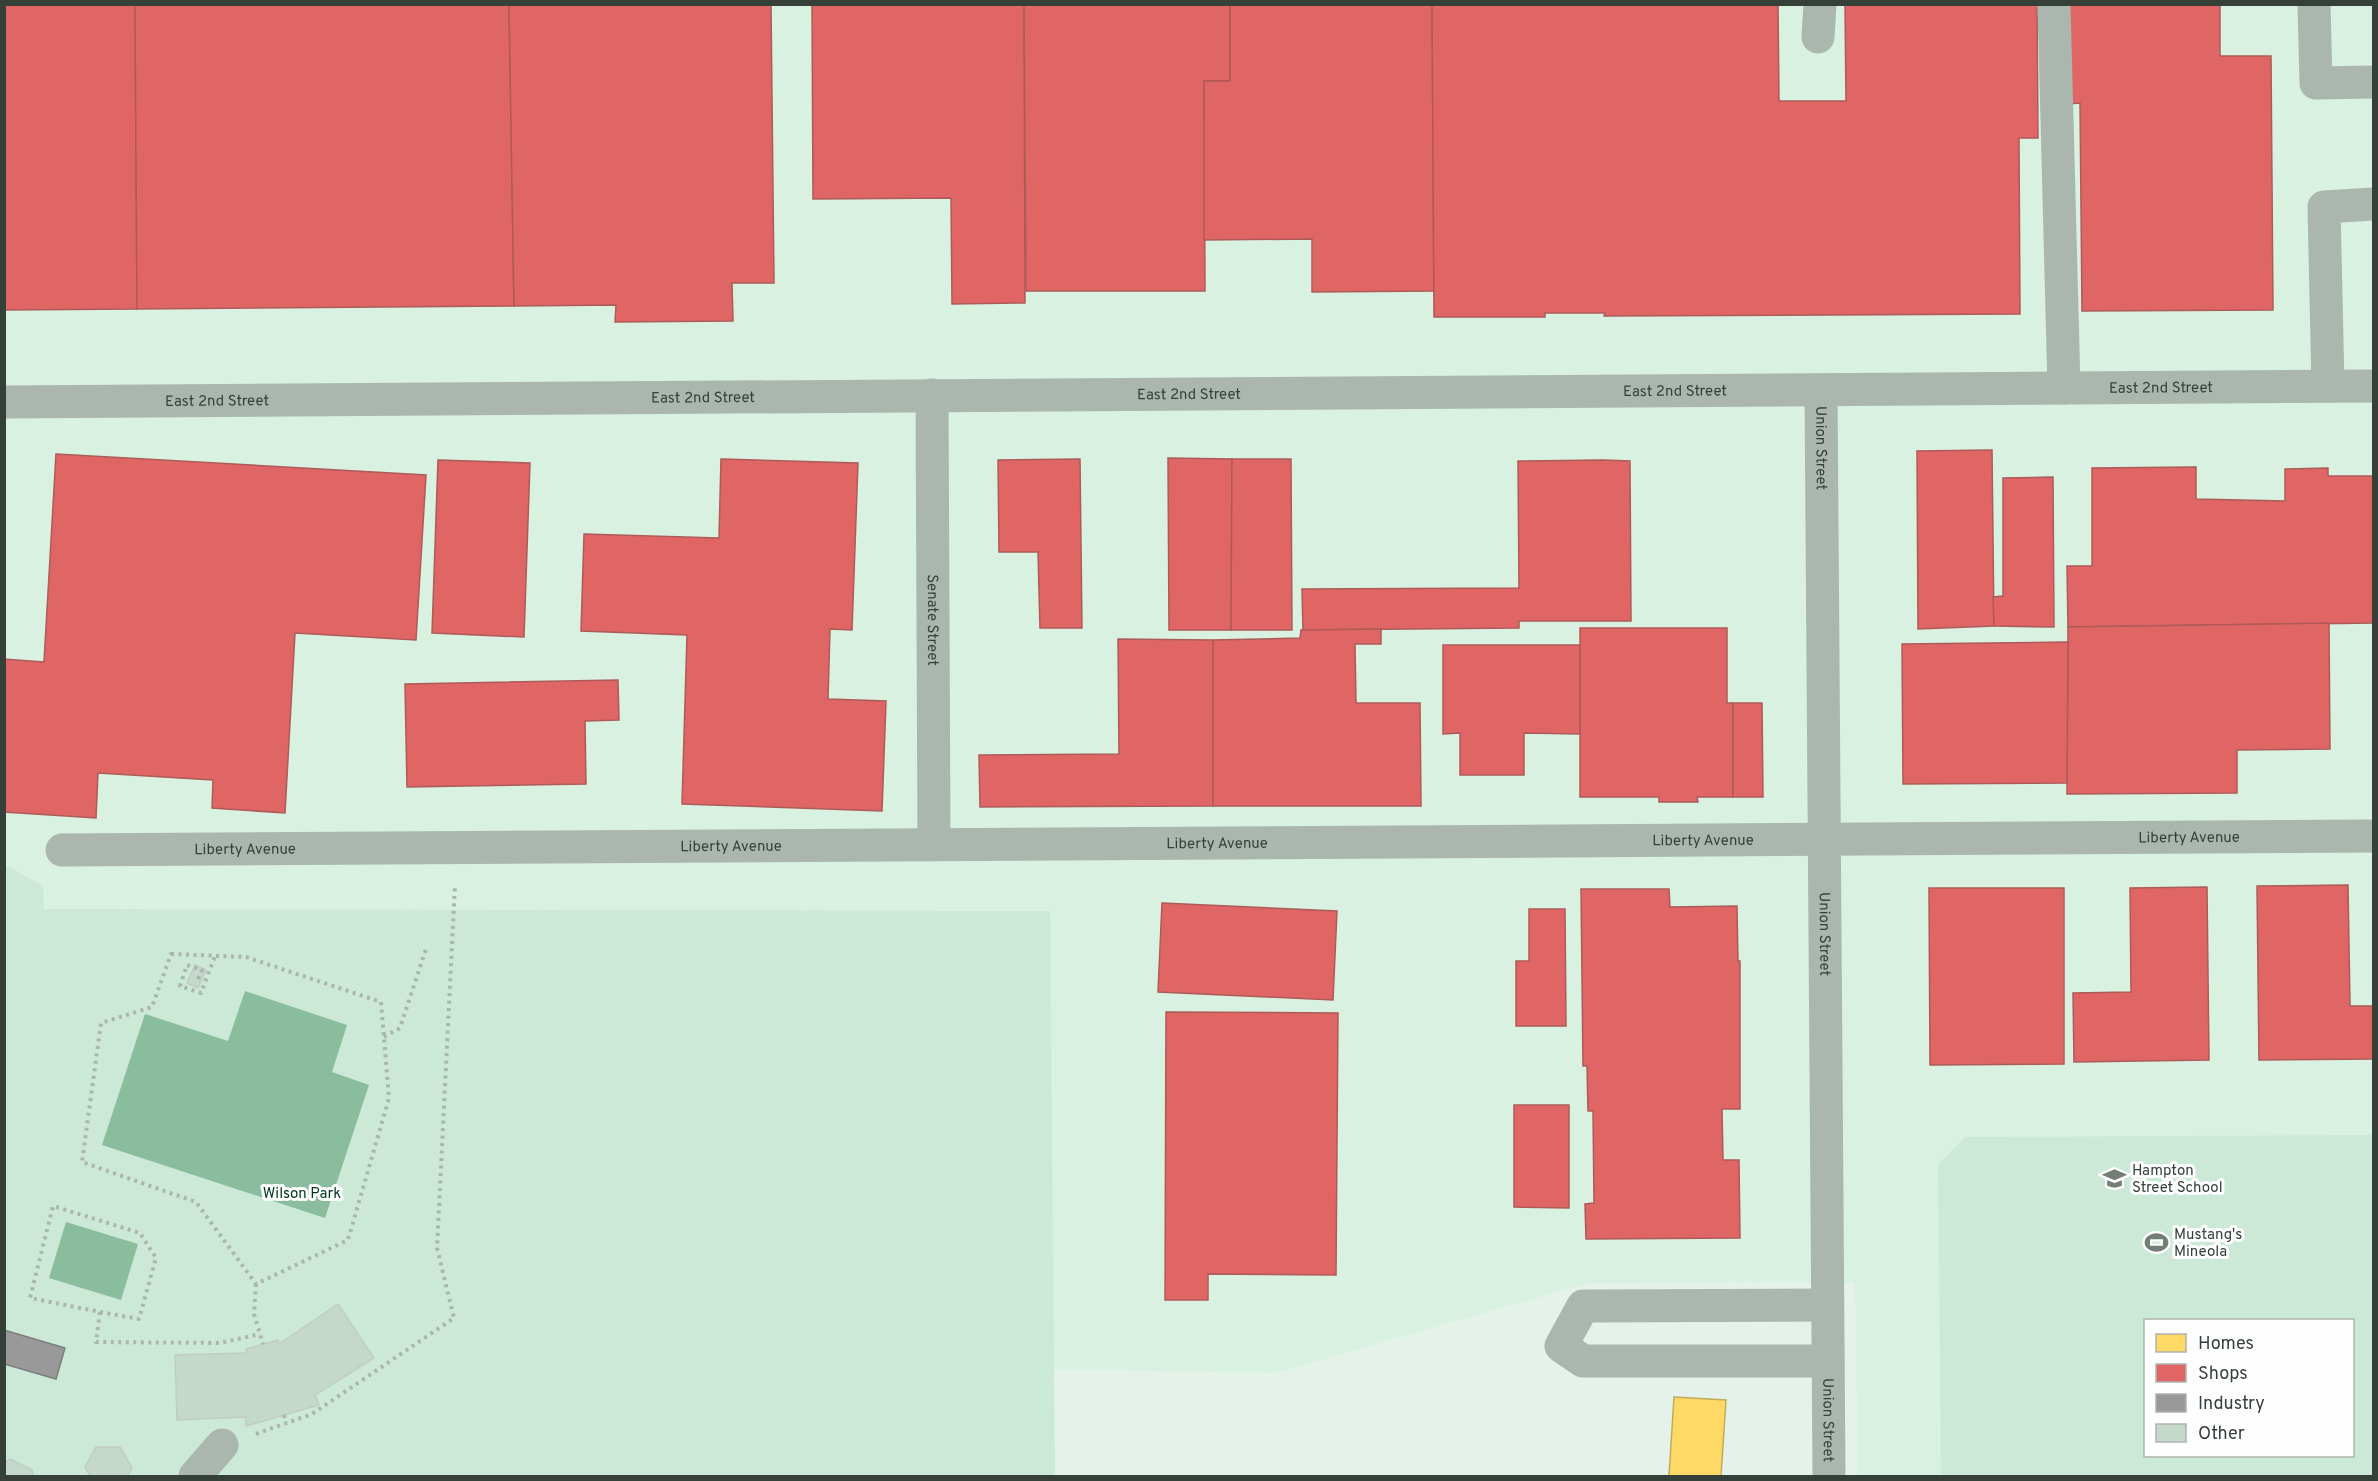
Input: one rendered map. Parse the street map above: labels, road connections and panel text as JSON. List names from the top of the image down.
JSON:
{
  "streets": {
    "street": [
      "East 2nd Street",
      "Union Street",
      "Senate Street",
      "Liberty Avenue"
    ]
  },
  "crossings": [
    ["East 2nd Street", "Union Street"],
    ["East 2nd Street", "Senate Street"],
    ["Union Street", "Liberty Avenue"],
    ["Senate Street", "Liberty Avenue"]
  ],
  "parks": ["Wilson Park"],
  "places": {
    "school or university": ["Hampton Street School"],
    "sports": ["Mustang's Mineola"]
  },
  "legend": [
    "Homes",
    "Shops",
    "Industry",
    "Other"
  ]
}
